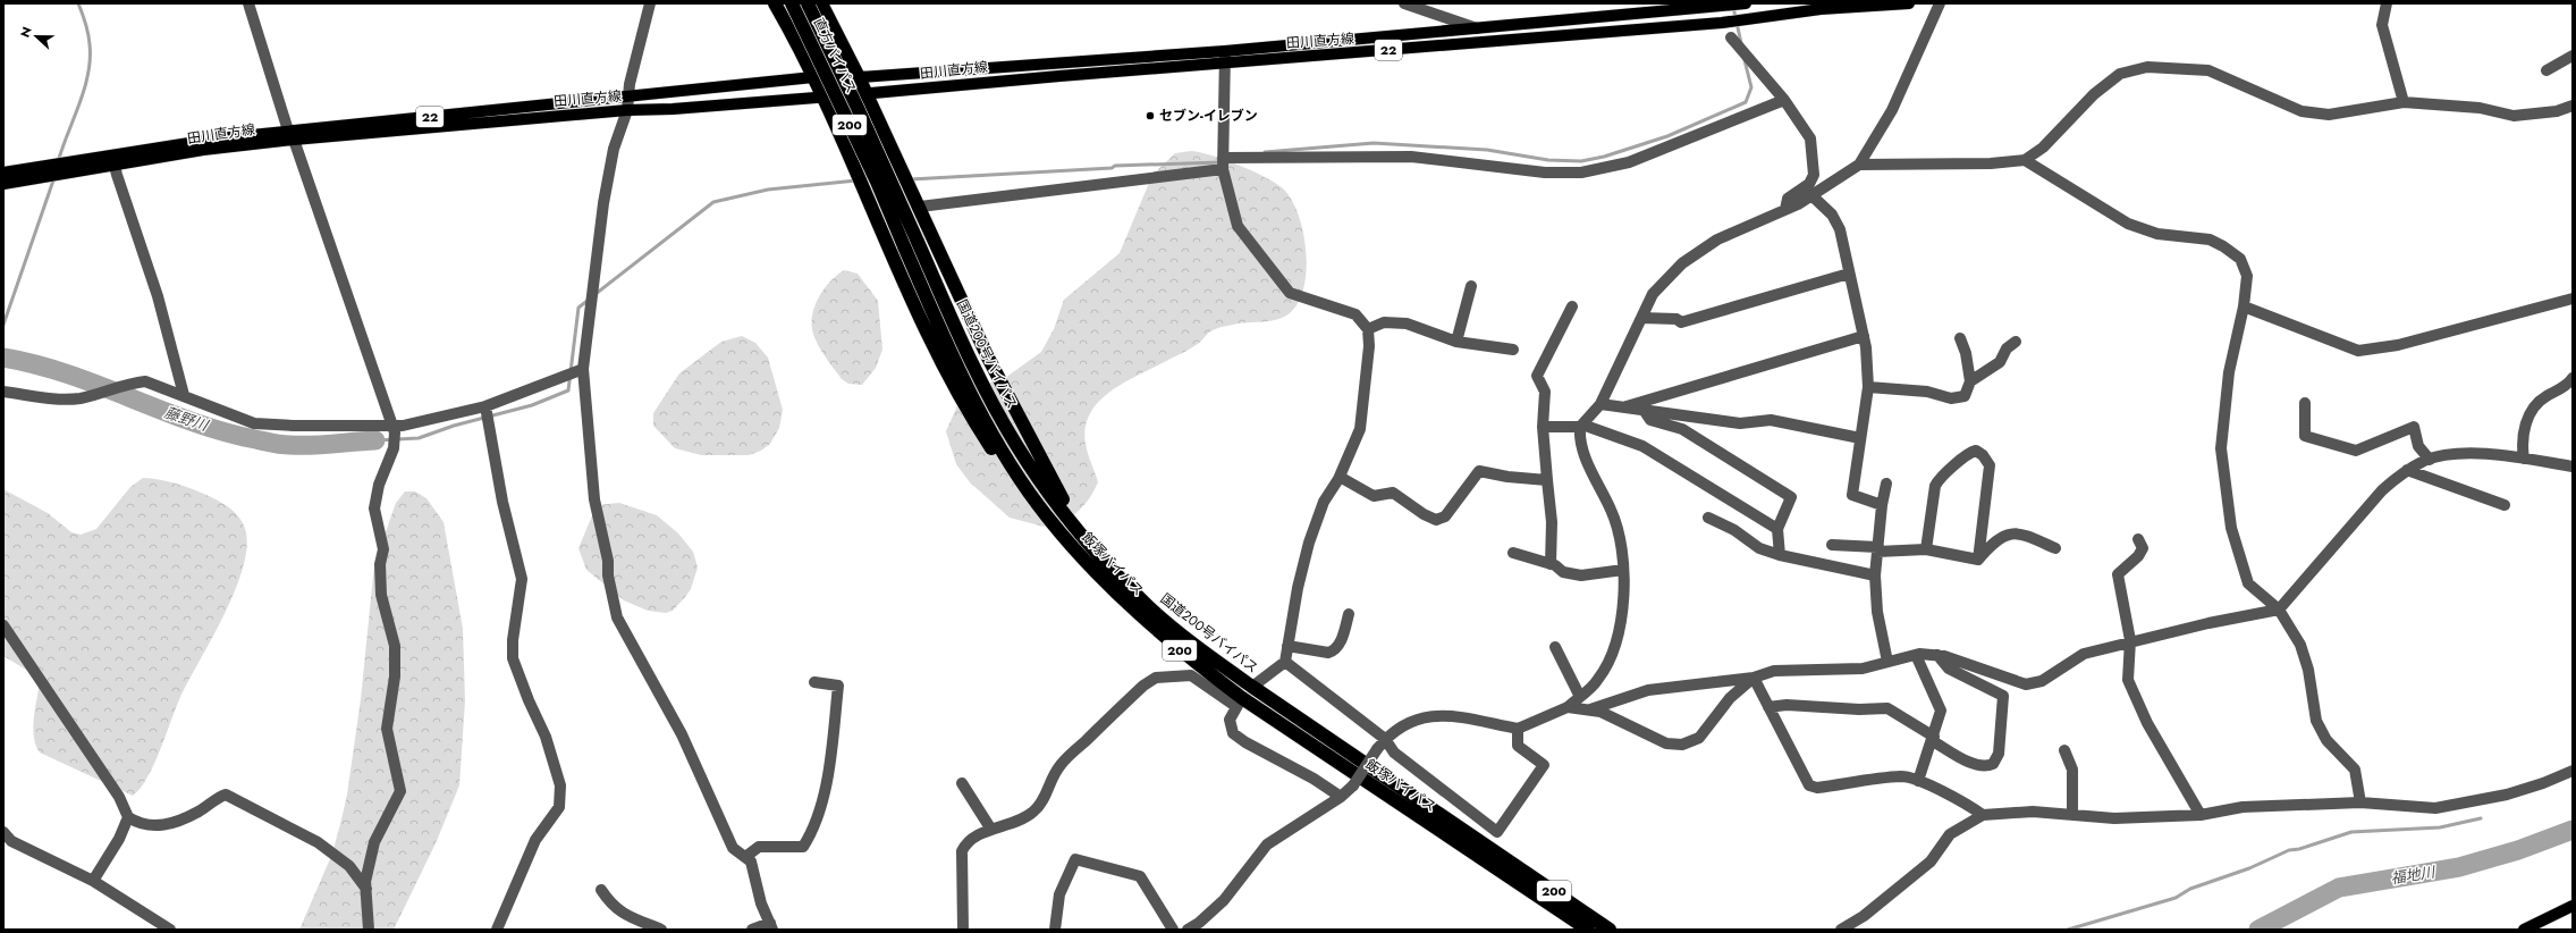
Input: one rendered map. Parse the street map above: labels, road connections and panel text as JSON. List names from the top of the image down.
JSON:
{
  "streets": {
    "highway": [
      "直方バイパス",
      "200",
      "国道200号バイパス",
      "飯塚バイパス"
    ],
    "main road": ["田川直方線", "22"]
  },
  "crossings": [
    ["直方バイパス", "国道200号バイパス"],
    ["直方バイパス", "飯塚バイパス"]
  ],
  "water": ["藤野川", "福地川"],
  "places": ["セブン-イレブン"],
  "north": "left"
}
